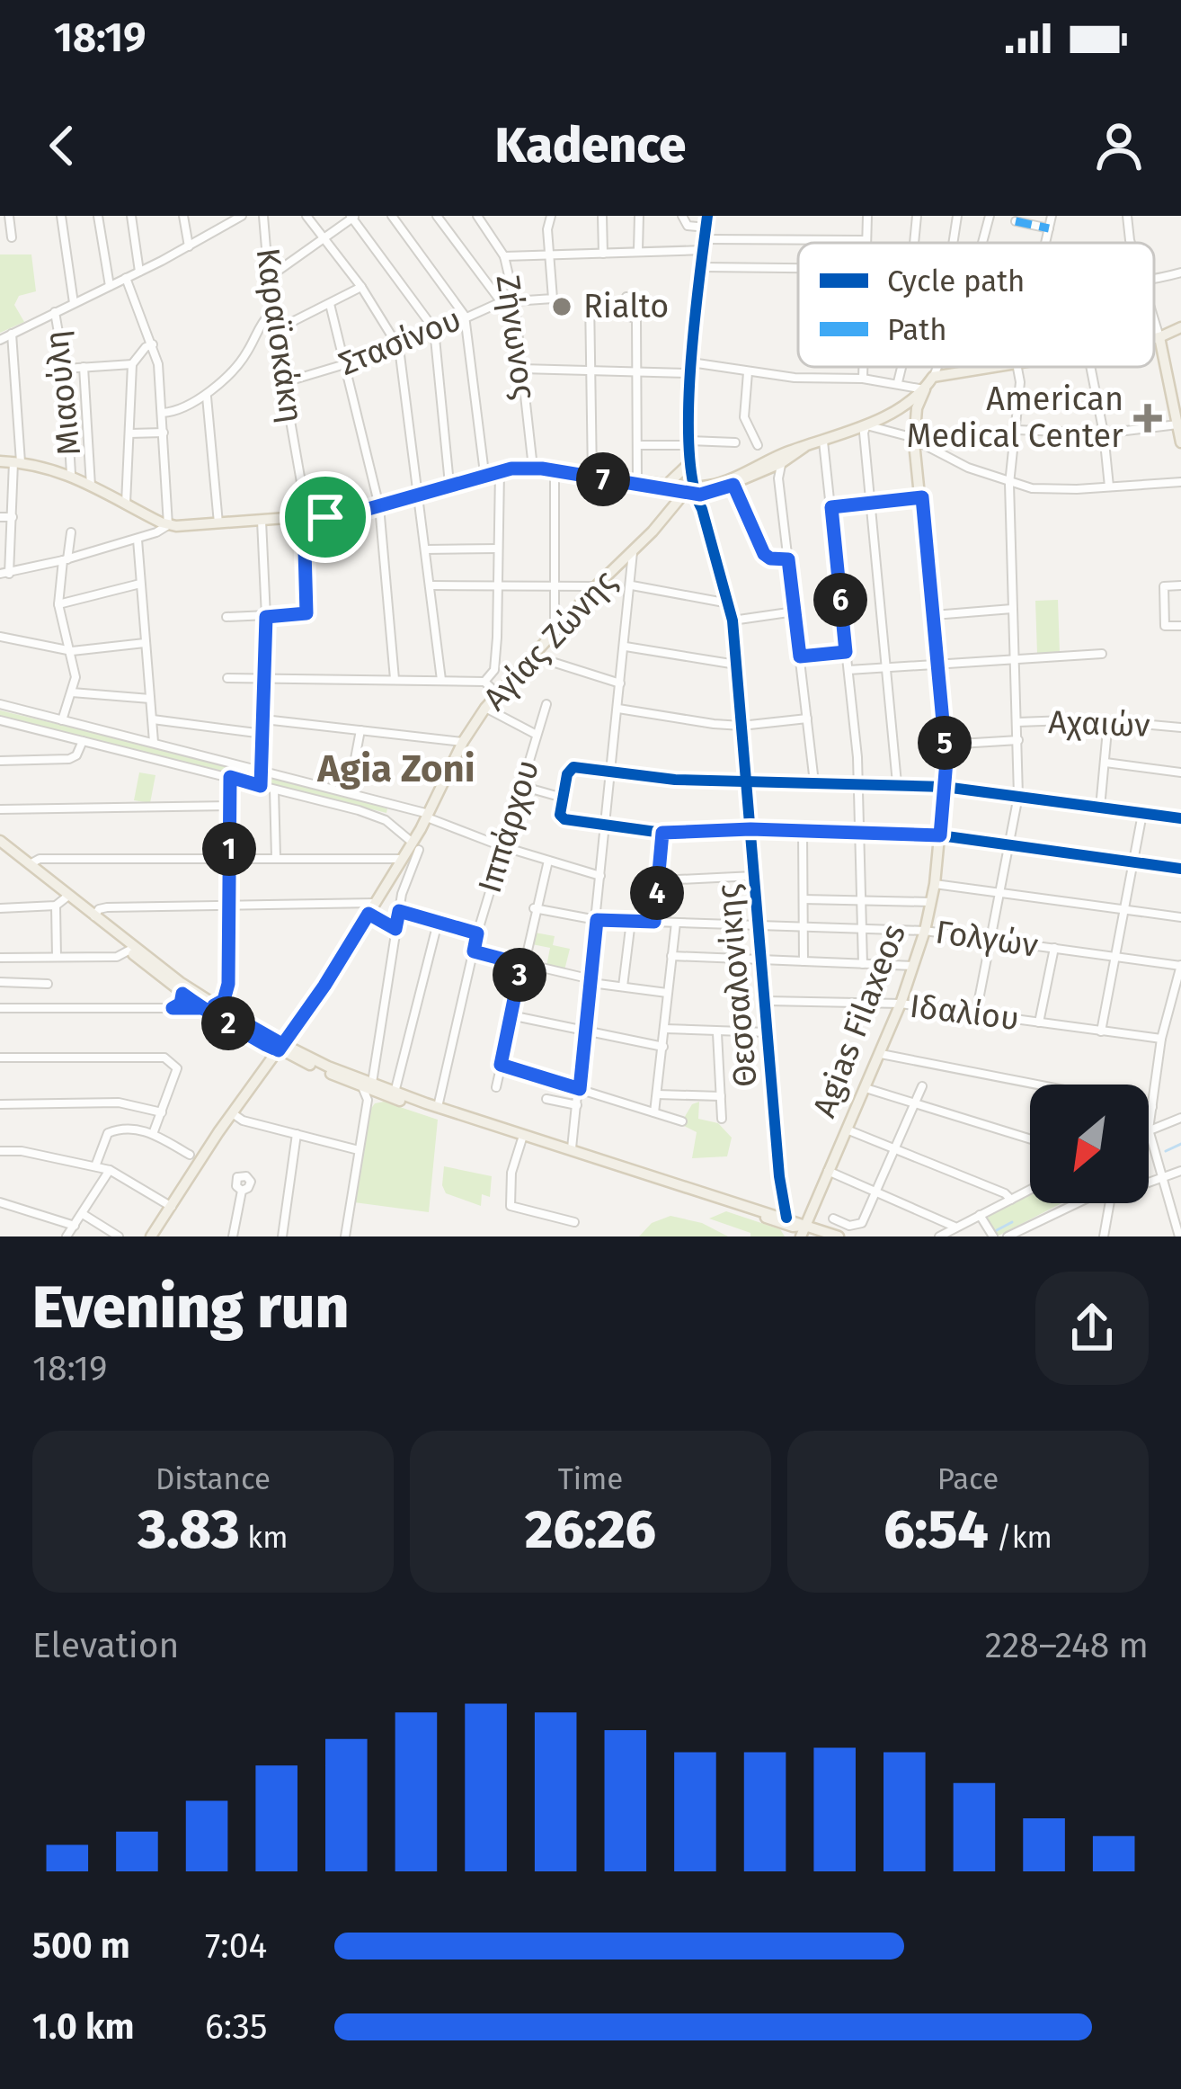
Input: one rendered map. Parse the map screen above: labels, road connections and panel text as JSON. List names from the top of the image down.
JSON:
{
  "streets": {
    "main road": ["Αγίας Ζώνης", "Agias Filaxeos"],
    "street": [
      "Καραϊσκάκη",
      "Ζήνωνος",
      "Στασίνου",
      "Μιαούλη",
      "Αχαιών",
      "Ιππάρχου",
      "Γολγών",
      "Θεσσαλονίκης",
      "Ιδαλίου"
    ]
  },
  "crossings": [
    ["Καραϊσκάκη", "Στασίνου"],
    ["Ζήνωνος", "Στασίνου"],
    ["Αγίας Ζώνης", "Ιππάρχου"],
    ["Αγίας Ζώνης", "Θεσσαλονίκης"],
    ["Γολγών", "Θεσσαλονίκης"],
    ["Γολγών", "Agias Filaxeos"],
    ["Θεσσαλονίκης", "Ιδαλίου"],
    ["Ιδαλίου", "Agias Filaxeos"]
  ],
  "districts": ["Agia Zoni"],
  "places": {
    "other": ["Rialto"],
    "health": ["American Medical Center"]
  },
  "legend": ["Cycle path", "Path"],
  "north": "bottom left",
  "page": {
    "status": "18:19",
    "header": "Kadence",
    "pins": [
      "7",
      "6",
      "5",
      "1",
      "4",
      "3",
      "2"
    ],
    "heading": ["Evening run", "18:19"],
    "stats": [
      ["Distance", "3.83 km"],
      ["Time", "26:26"],
      ["Pace", "6:54 /km"]
    ],
    "chart": ["Elevation", "228–248 m"],
    "list": [
      {
        "name": "500 m",
        "note": "7:04"
      },
      {
        "name": "1.0 km",
        "note": "6:35"
      }
    ]
  }
}
